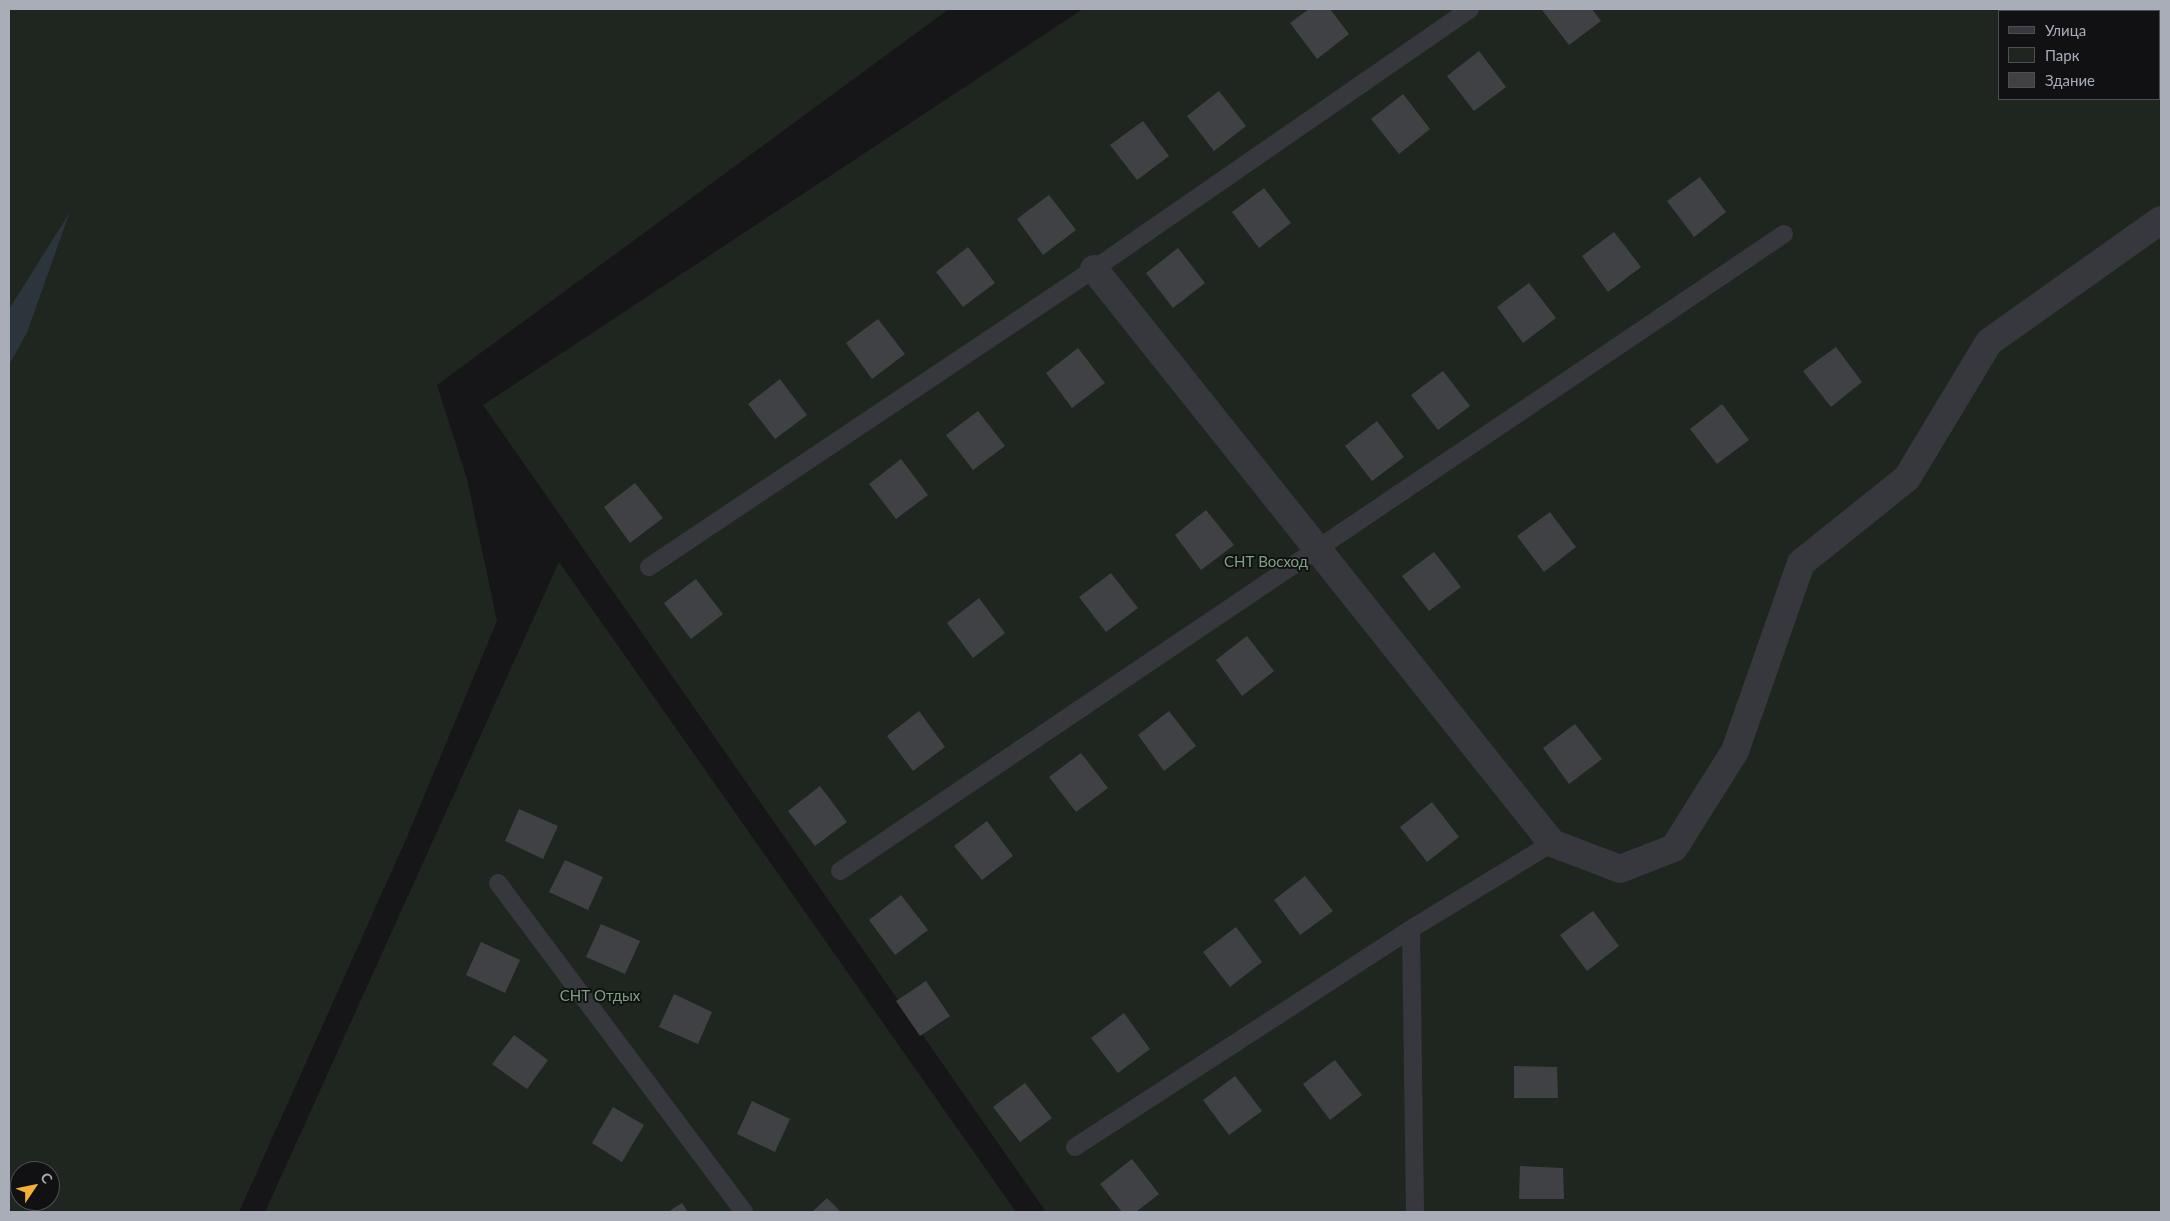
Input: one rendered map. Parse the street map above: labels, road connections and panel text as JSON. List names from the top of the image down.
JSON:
{
  "parks": ["СНТ Восход", "СНТ Отдых"],
  "legend": ["Улица", "Парк", "Здание"],
  "north": "top right"
}
